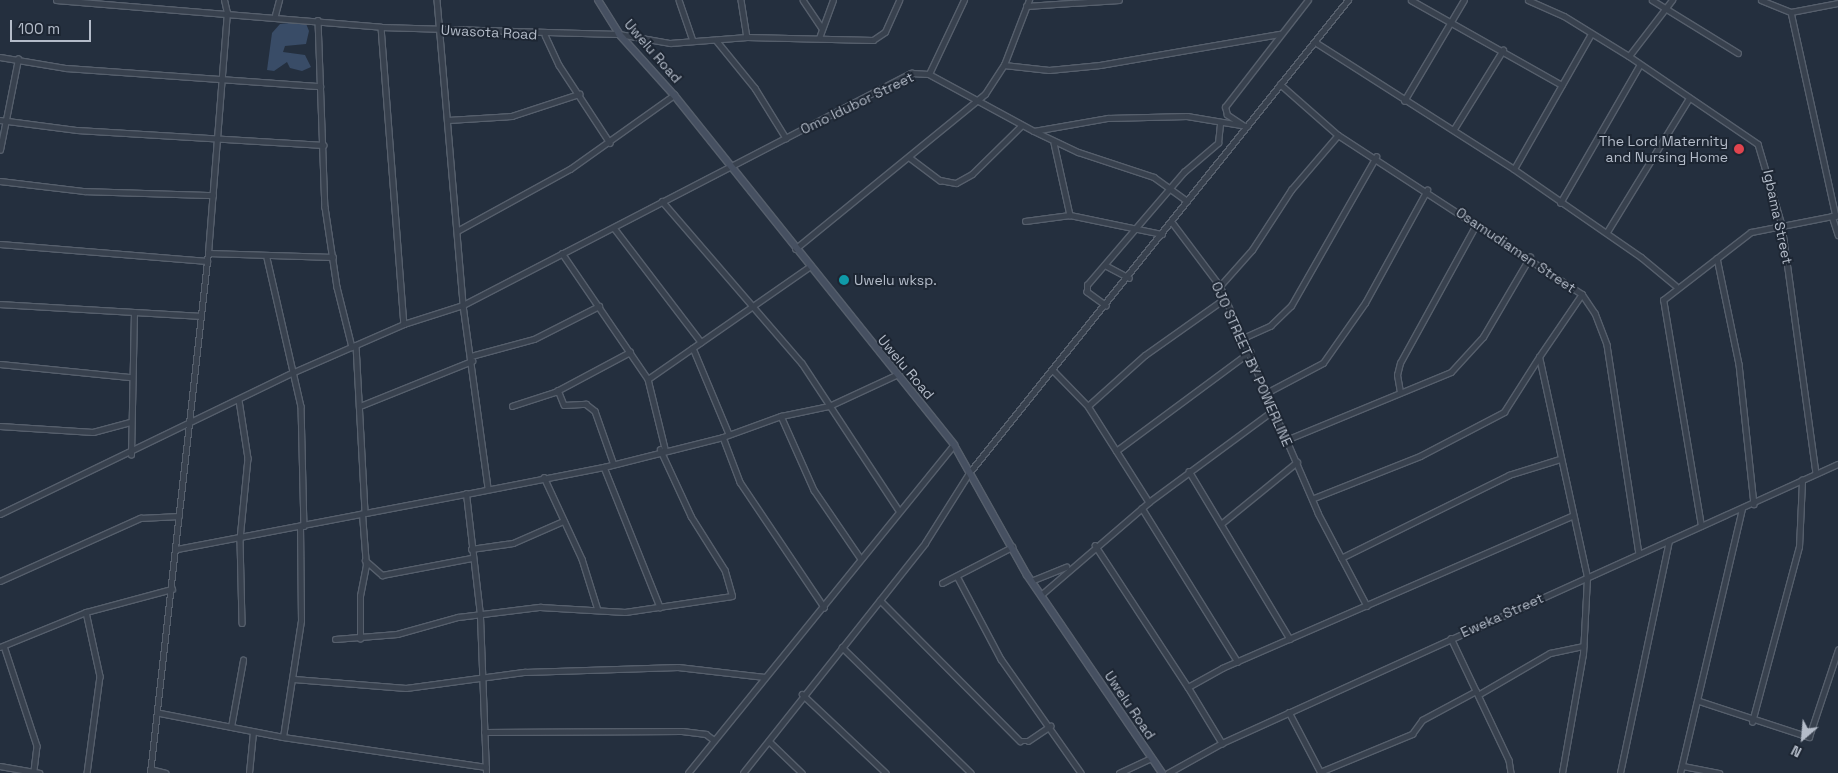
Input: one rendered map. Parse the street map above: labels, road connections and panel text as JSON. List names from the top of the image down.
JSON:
{
  "streets": {
    "street": [
      "Uwasota Road",
      "Uwelu Road",
      "Omo Idubor Street",
      "Igbama Street",
      "Osamudiamen Street",
      "OJO STREET BY POWERLINE",
      "Eweka Street"
    ]
  },
  "crossings": [
    ["Uwasota Road", "Uwelu Road"],
    ["Uwelu Road", "Omo Idubor Street"],
    ["Igbama Street", "Eweka Street"],
    ["Osamudiamen Street", "Eweka Street"]
  ],
  "places": ["The Lord Maternity and Nursing Home", "Uwelu wksp."],
  "scale_bar": "100 m",
  "north": "bottom left"
}
